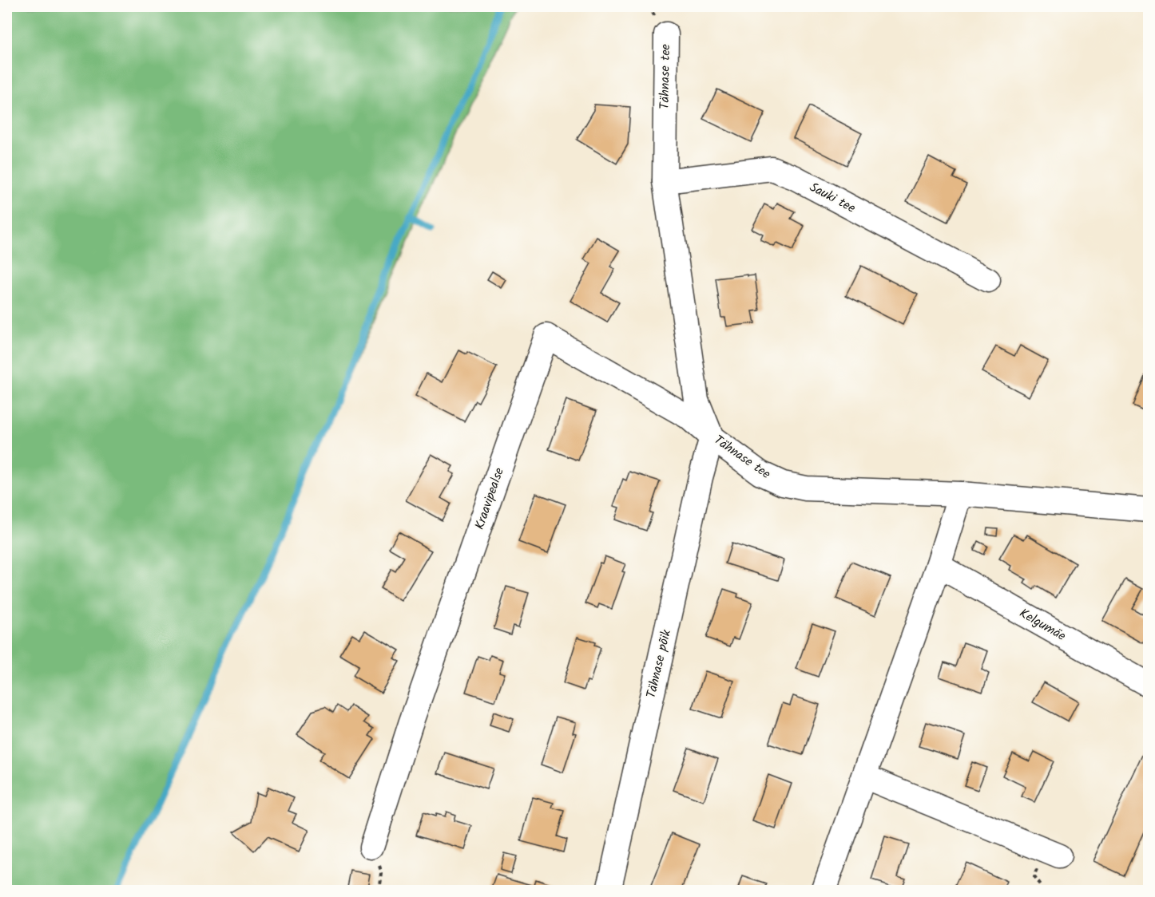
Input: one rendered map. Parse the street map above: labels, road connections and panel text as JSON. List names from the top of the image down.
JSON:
{
  "streets": {
    "street": [
      "Tähnase tee",
      "Sauki tee",
      "Kraavipealse",
      "Kelgumäe",
      "Tähnase põik"
    ]
  },
  "crossings": [
    ["Tähnase tee", "Sauki tee"],
    ["Tähnase tee", "Kraavipealse"],
    ["Tähnase tee", "Tähnase põik"],
    ["Kraavipealse", "Tähnase põik"]
  ]
}
